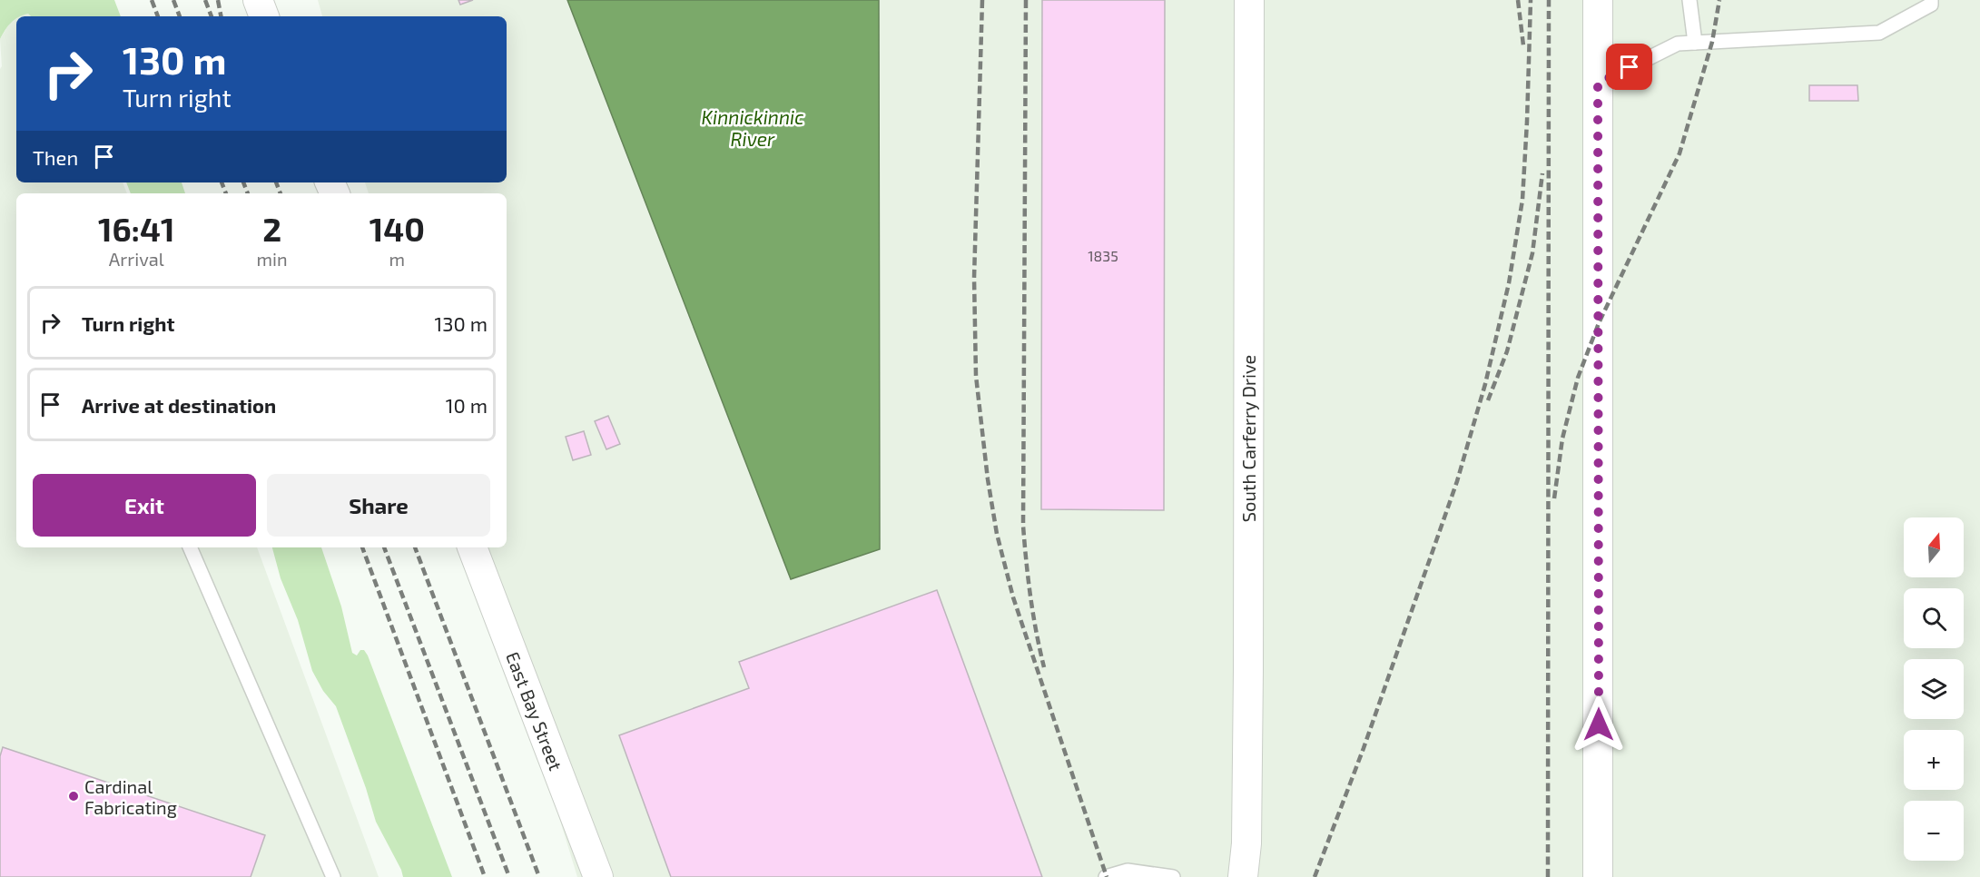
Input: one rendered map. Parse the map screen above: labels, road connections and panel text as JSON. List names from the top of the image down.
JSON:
{
  "streets": {
    "street": ["South Carferry Drive", "East Bay Street"]
  },
  "water": ["Kinnickinnic River"],
  "places": ["Cardinal Fabricating"],
  "house_numbers": ["1835"],
  "north": "top",
  "page": {
    "turn": ["130 m", "Turn right"],
    "then": "Then",
    "eta": [
      "16:41",
      "Arrival",
      "2",
      "min",
      "140",
      "m"
    ],
    "list": [
      {
        "name": "Turn right",
        "value": "130 m"
      },
      {
        "name": "Arrive at destination",
        "value": "10 m"
      }
    ],
    "buttons": ["Exit", "Share"],
    "map_buttons": ["+", "−"]
  }
}
